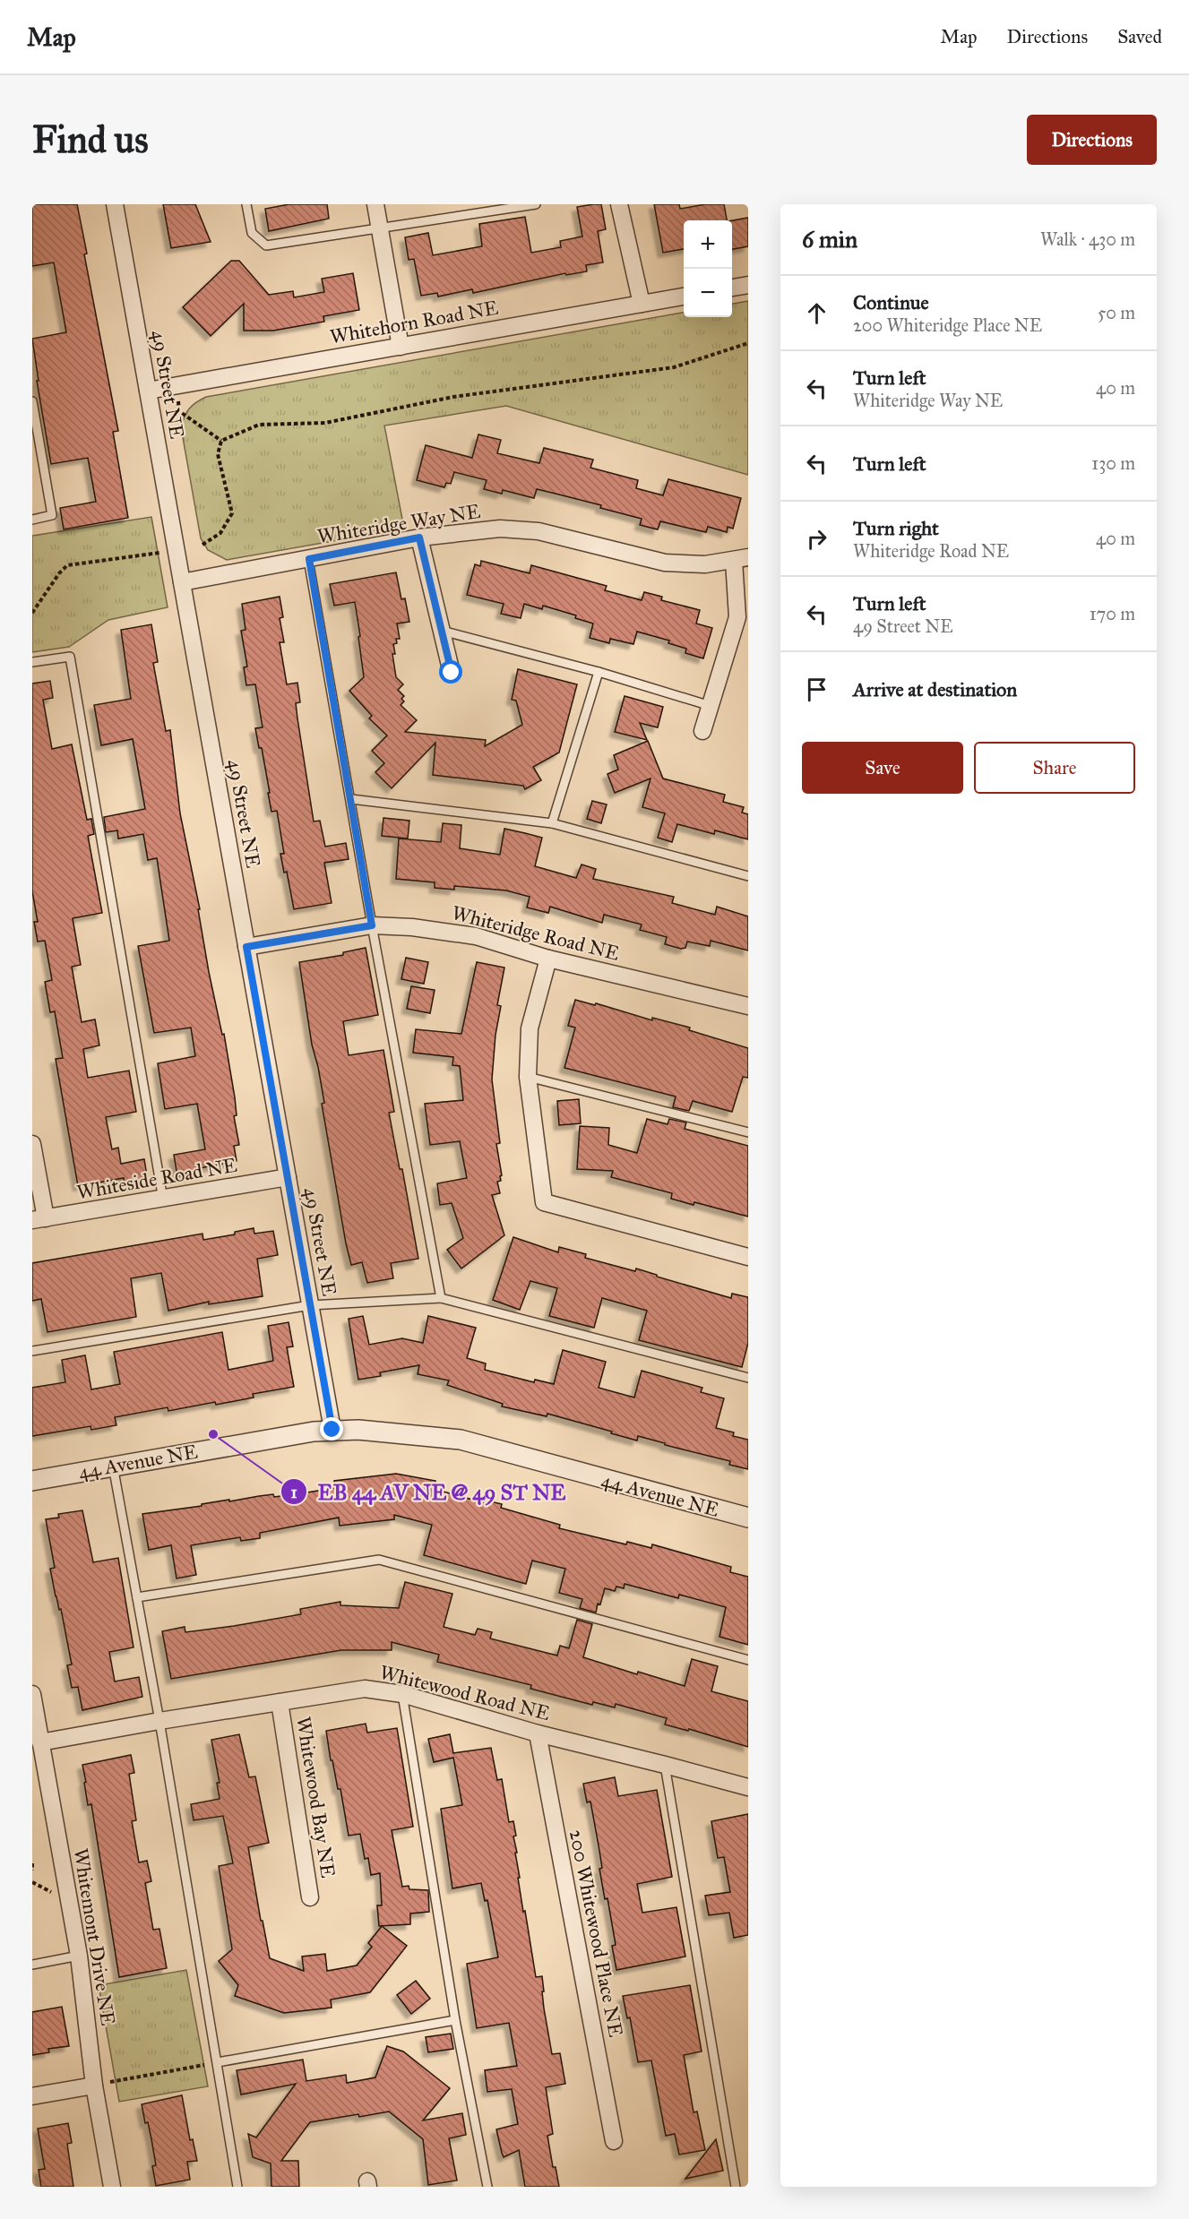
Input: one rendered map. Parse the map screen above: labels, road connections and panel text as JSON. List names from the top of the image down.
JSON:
{
  "streets": {
    "street": [
      "Whitehorn Road NE",
      "49 Street NE",
      "Whiteridge Way NE",
      "Whiteridge Road NE",
      "Whiteside Road NE",
      "44 Avenue NE",
      "Whitewood Road NE",
      "Whitewood Bay NE",
      "200 Whitewood Place NE",
      "Whitemont Drive NE"
    ]
  },
  "crossings": [
    ["Whitehorn Road NE", "49 Street NE"],
    ["49 Street NE", "Whiteridge Way NE"],
    ["49 Street NE", "Whiteridge Road NE"],
    ["49 Street NE", "Whiteside Road NE"],
    ["49 Street NE", "44 Avenue NE"],
    ["Whitewood Road NE", "Whitewood Bay NE"],
    ["Whitewood Road NE", "200 Whitewood Place NE"],
    ["Whitewood Road NE", "Whitemont Drive NE"]
  ],
  "places": ["EB 44 AV NE @ 49 ST NE"],
  "page": {
    "header": "Map",
    "nav": ["Map", "Directions", "Saved"],
    "buttons": [
      "Directions",
      ["Save", "Share"]
    ],
    "title": "Find us",
    "heading": ["6 min", "Walk · 430 m"],
    "map_buttons": ["+", "−"],
    "list": [
      ["Continue", "200 Whiteridge Place NE", "50 m"],
      ["Turn left", "Whiteridge Way NE", "40 m"],
      ["Turn left", "130 m"],
      ["Turn right", "Whiteridge Road NE", "40 m"],
      ["Turn left", "49 Street NE", "170 m"],
      "Arrive at destination"
    ]
  }
}
